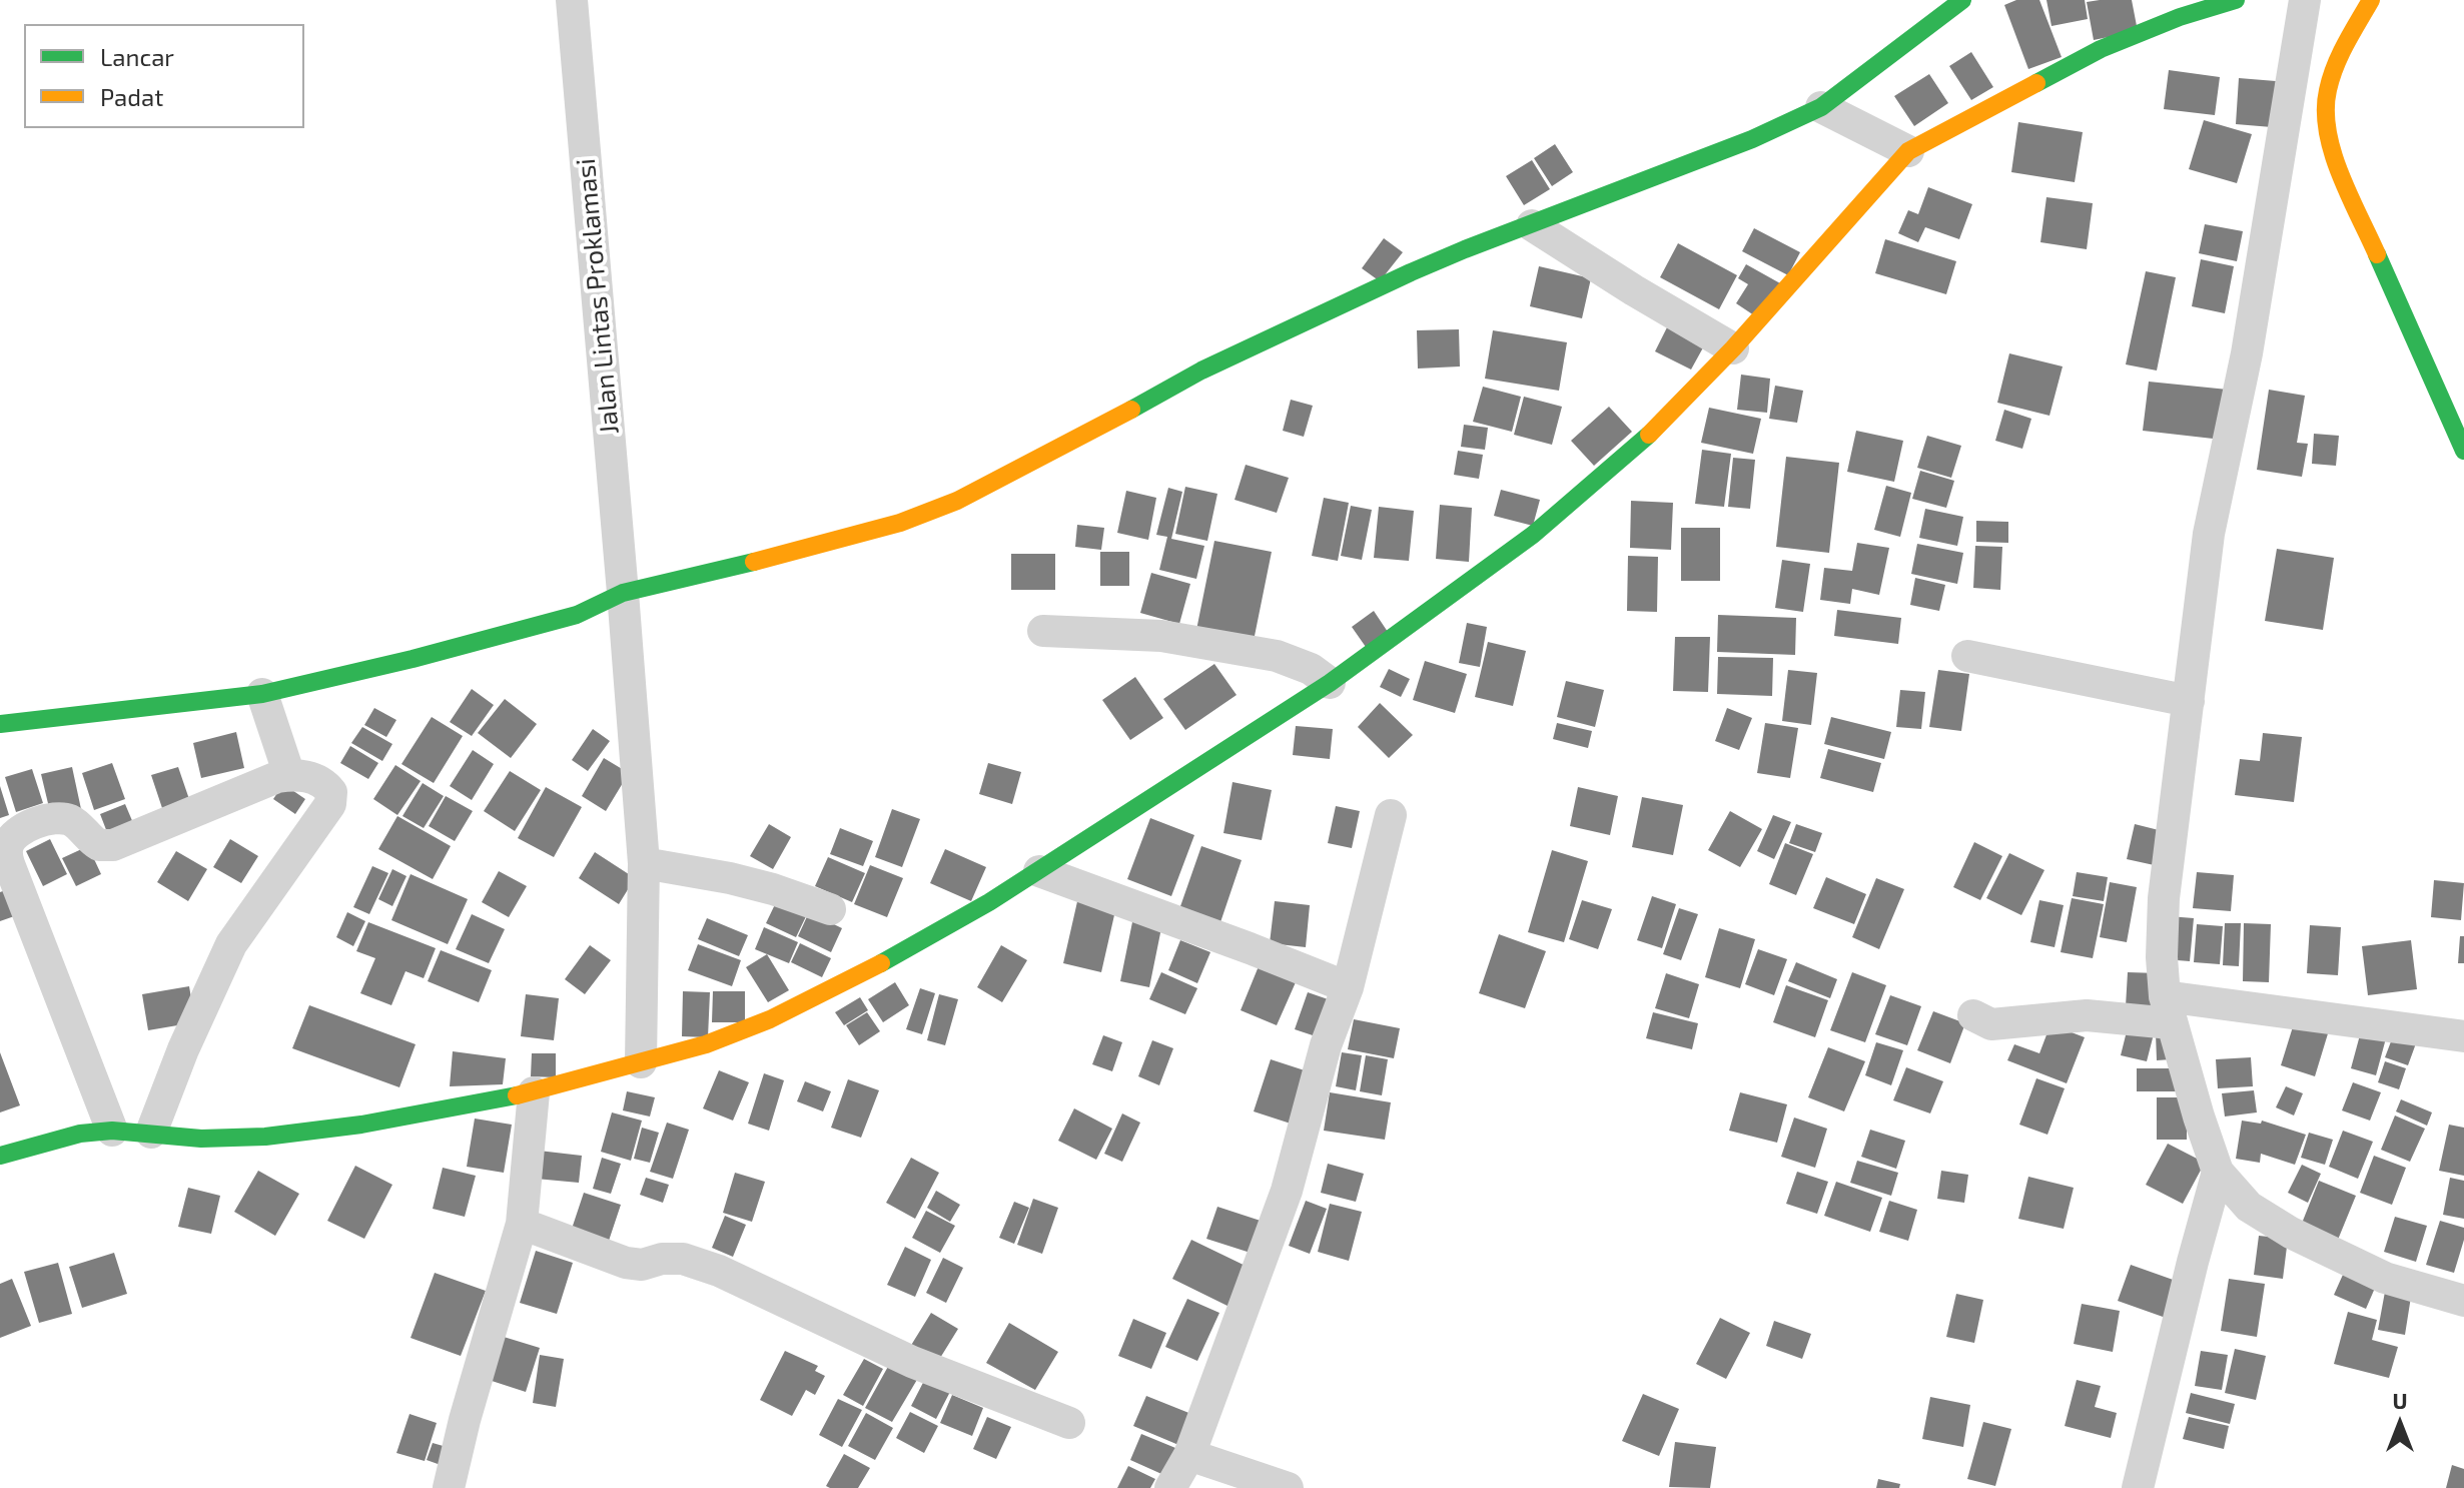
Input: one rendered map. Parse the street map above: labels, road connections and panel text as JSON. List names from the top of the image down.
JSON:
{
  "streets": {
    "street": ["Jalan Lintas Proklamasi"]
  },
  "legend": ["Lancar", "Padat"],
  "north": "top"
}
